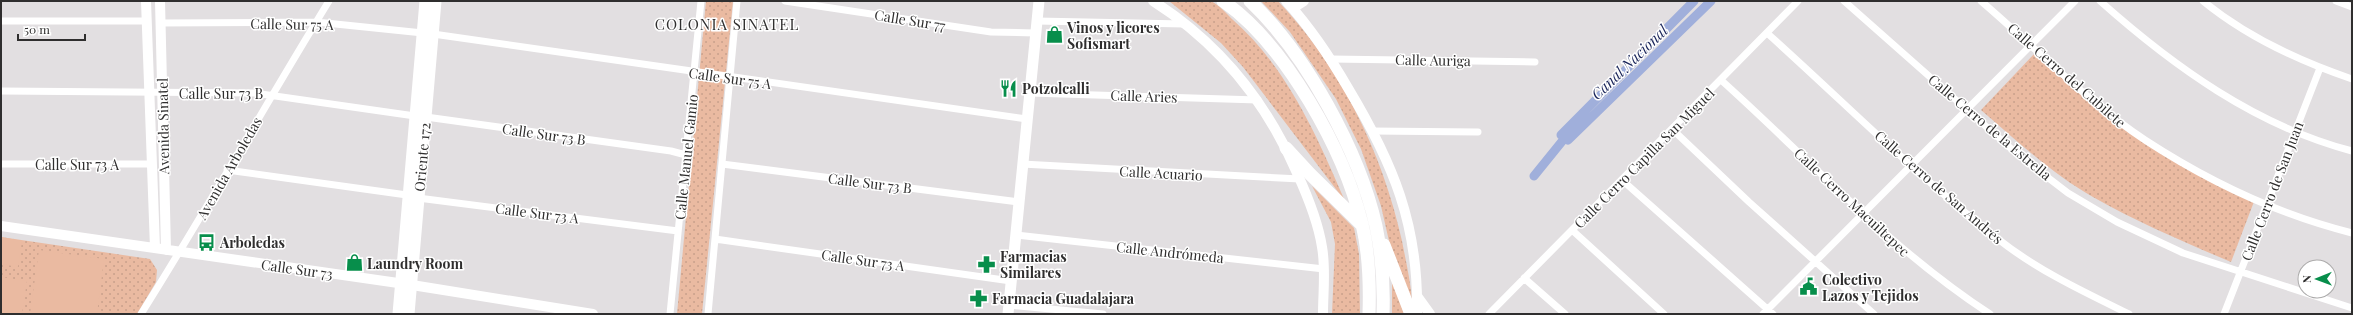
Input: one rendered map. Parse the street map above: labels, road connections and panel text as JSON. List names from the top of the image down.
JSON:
{
  "streets": {
    "main road": ["Oriente 172"],
    "street": [
      "Calle Sur 77",
      "Calle Sur 75 A",
      "Calle Auriga",
      "Calle Cerro del Cubilete",
      "Calle Sur 73 B",
      "Calle Aries",
      "Avenida Sinatel",
      "Calle Cerro de la Estrella",
      "Calle Manuel Gamio",
      "Calle Cerro Capilla San Miguel",
      "Calle Sur 73 A",
      "Avenida Arboledas",
      "Calle Acuario",
      "Calle Cerro de San Andrés",
      "Calle Cerro de San Juan",
      "Calle Cerro Macuiltepec",
      "Calle Andrómeda",
      "Calle Sur 73"
    ]
  },
  "crossings": [
    ["Calle Sur 75 A", "Avenida Sinatel"],
    ["Calle Sur 75 A", "Oriente 172"],
    ["Calle Sur 75 A", "Calle Manuel Gamio"],
    ["Calle Sur 75 A", "Avenida Arboledas"],
    ["Calle Cerro del Cubilete", "Calle Cerro de San Juan"],
    ["Calle Sur 73 B", "Avenida Sinatel"],
    ["Calle Sur 73 B", "Oriente 172"],
    ["Calle Sur 73 B", "Calle Manuel Gamio"],
    ["Calle Sur 73 B", "Avenida Arboledas"],
    ["Avenida Sinatel", "Calle Sur 73 A"],
    ["Avenida Sinatel", "Calle Sur 73"],
    ["Calle Cerro de la Estrella", "Calle Cerro de San Juan"],
    ["Oriente 172", "Calle Sur 73 A"],
    ["Oriente 172", "Calle Sur 73"],
    ["Calle Manuel Gamio", "Calle Sur 73 A"],
    ["Calle Cerro Capilla San Miguel", "Calle Cerro de San Andrés"],
    ["Calle Cerro Capilla San Miguel", "Calle Cerro Macuiltepec"],
    ["Avenida Arboledas", "Calle Sur 73"]
  ],
  "districts": ["COLONIA SINATEL"],
  "water": ["Canal Nacional"],
  "places": {
    "shop": ["Vinos y licores Sofismart", "Laundry Room"],
    "restaurant": ["Potzolcalli"],
    "bus stop": ["Arboledas"],
    "pharmacy": ["Farmacias Similares", "Farmacia Guadalajara"],
    "public building": ["Colectivo Lazos y Tejidos"]
  },
  "scale_bar": "50 m",
  "north": "left"
}
